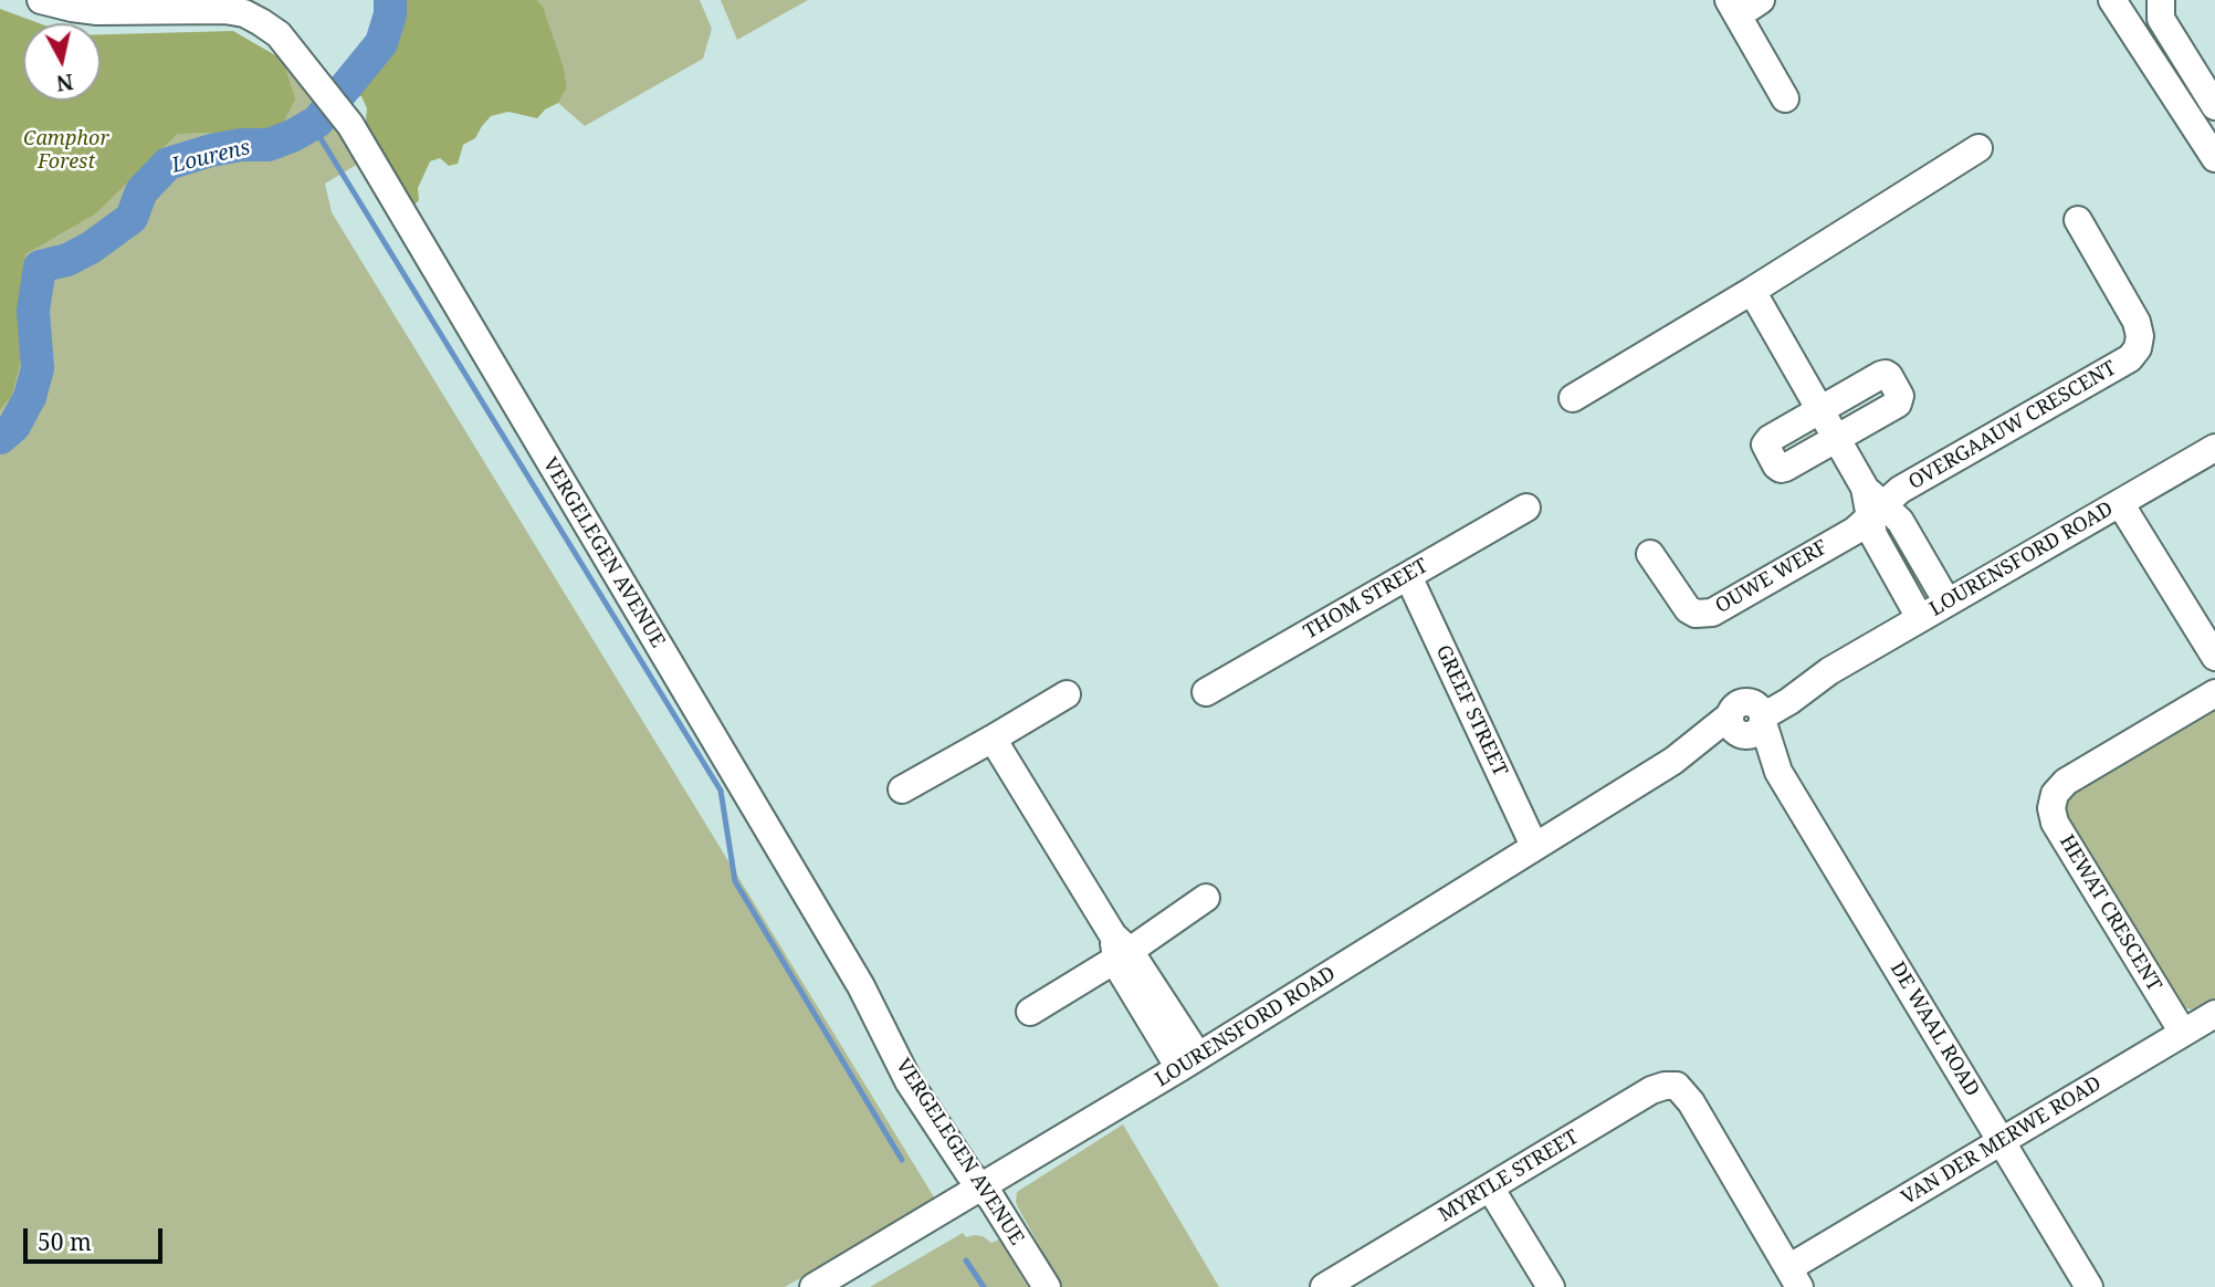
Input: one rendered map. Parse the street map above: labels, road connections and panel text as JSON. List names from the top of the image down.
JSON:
{
  "streets": {
    "street": [
      "OVERGAAUW CRESCENT",
      "VERGELEGEN AVENUE",
      "LOURENSFORD ROAD",
      "OUWE WERF",
      "THOM STREET",
      "GREEF STREET",
      "HEWAT CRESCENT",
      "DE WAAL ROAD",
      "VAN DER MERWE ROAD",
      "MYRTLE STREET"
    ]
  },
  "crossings": [
    ["OVERGAAUW CRESCENT", "OUWE WERF"],
    ["VERGELEGEN AVENUE", "LOURENSFORD ROAD"],
    ["LOURENSFORD ROAD", "GREEF STREET"],
    ["LOURENSFORD ROAD", "DE WAAL ROAD"],
    ["THOM STREET", "GREEF STREET"],
    ["HEWAT CRESCENT", "VAN DER MERWE ROAD"],
    ["DE WAAL ROAD", "VAN DER MERWE ROAD"],
    ["VAN DER MERWE ROAD", "MYRTLE STREET"]
  ],
  "water": ["Lourens"],
  "parks": ["Camphor Forest"],
  "scale_bar": "50 m",
  "north": "bottom"
}
